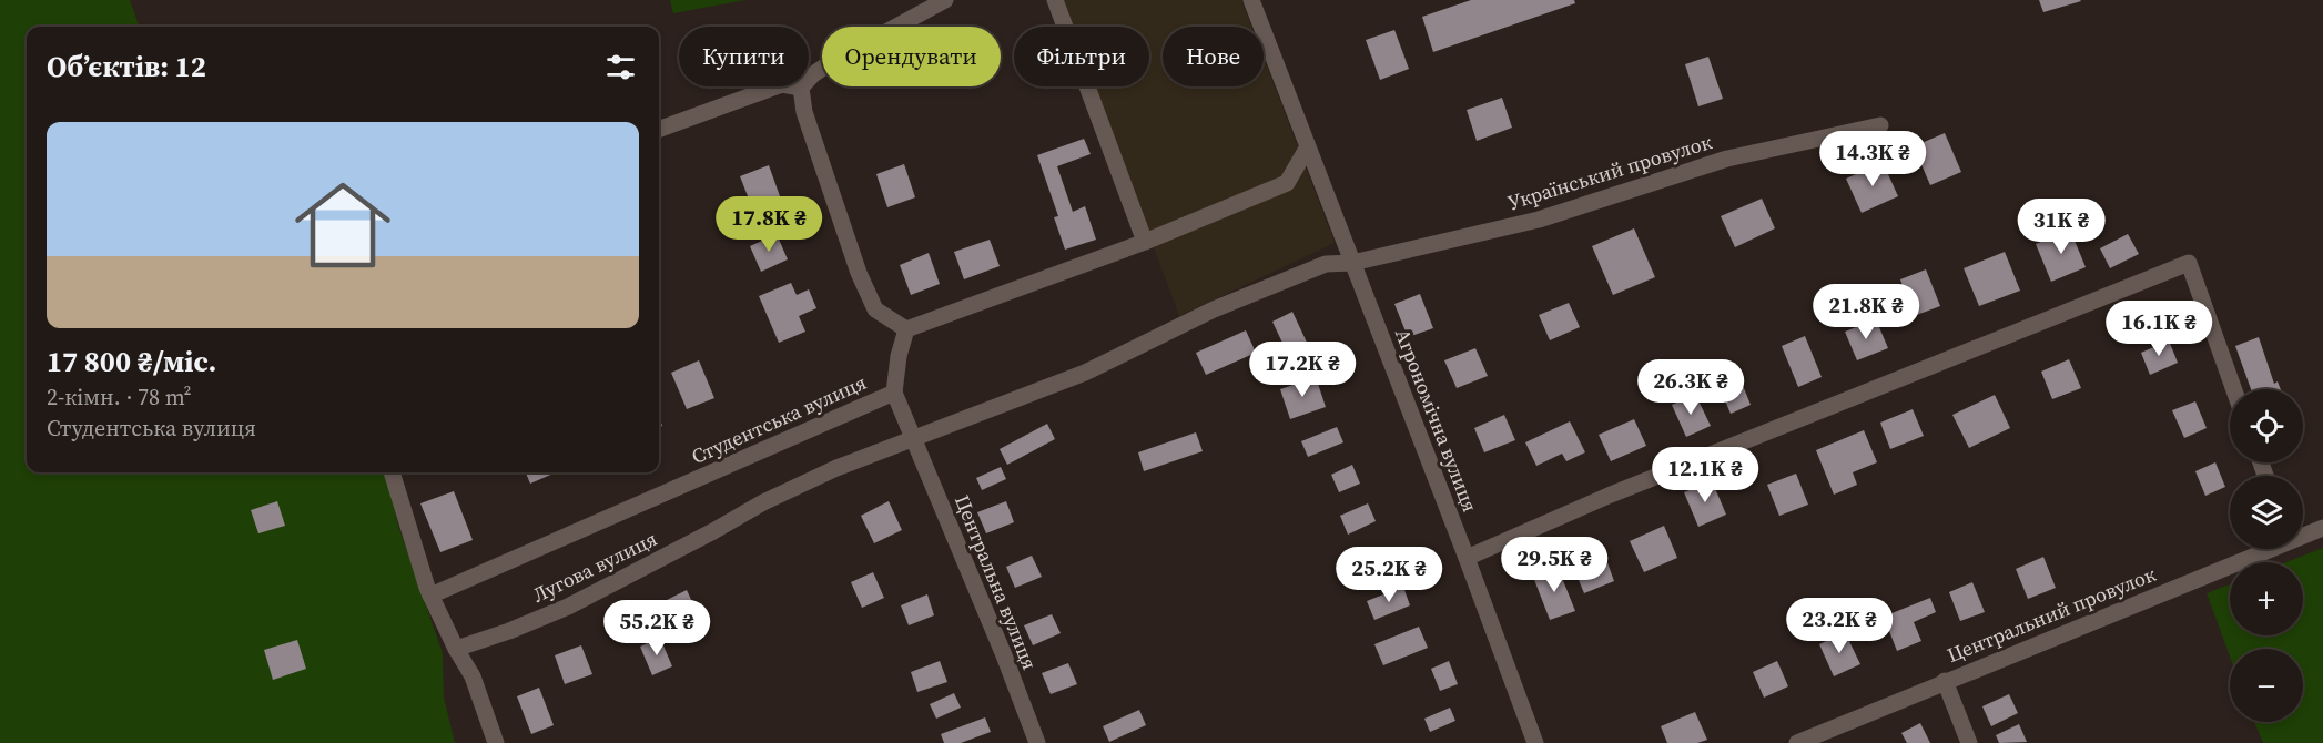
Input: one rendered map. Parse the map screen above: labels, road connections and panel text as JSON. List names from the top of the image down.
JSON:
{
  "streets": {
    "street": [
      "Український провулок",
      "Студентська вулиця",
      "Агрономічна вулиця",
      "Лугова вулиця",
      "Центральна вулиця",
      "Центральний провулок"
    ]
  },
  "crossings": [
    ["Український провулок", "Агрономічна вулиця"],
    ["Український провулок", "Лугова вулиця"],
    ["Український провулок", "Центральна вулиця"],
    ["Студентська вулиця", "Центральна вулиця"],
    ["Лугова вулиця", "Центральна вулиця"]
  ],
  "page": {
    "chip": [
      "Купити",
      "Орендувати",
      "Фільтри",
      "Нове"
    ],
    "heading": "Об’єктів: 12",
    "list": [
      {
        "name": "17 800 ₴/міс.",
        "note": "2-кімн. · 78 m² · Студентська вулиця"
      }
    ],
    "price": [
      "14.3K ₴",
      "17.8K ₴",
      "31K ₴",
      "21.8K ₴",
      "16.1K ₴",
      "17.2K ₴",
      "26.3K ₴",
      "12.1K ₴",
      "29.5K ₴",
      "25.2K ₴",
      "23.2K ₴",
      "55.2K ₴"
    ],
    "map_buttons": ["+", "−"]
  }
}
